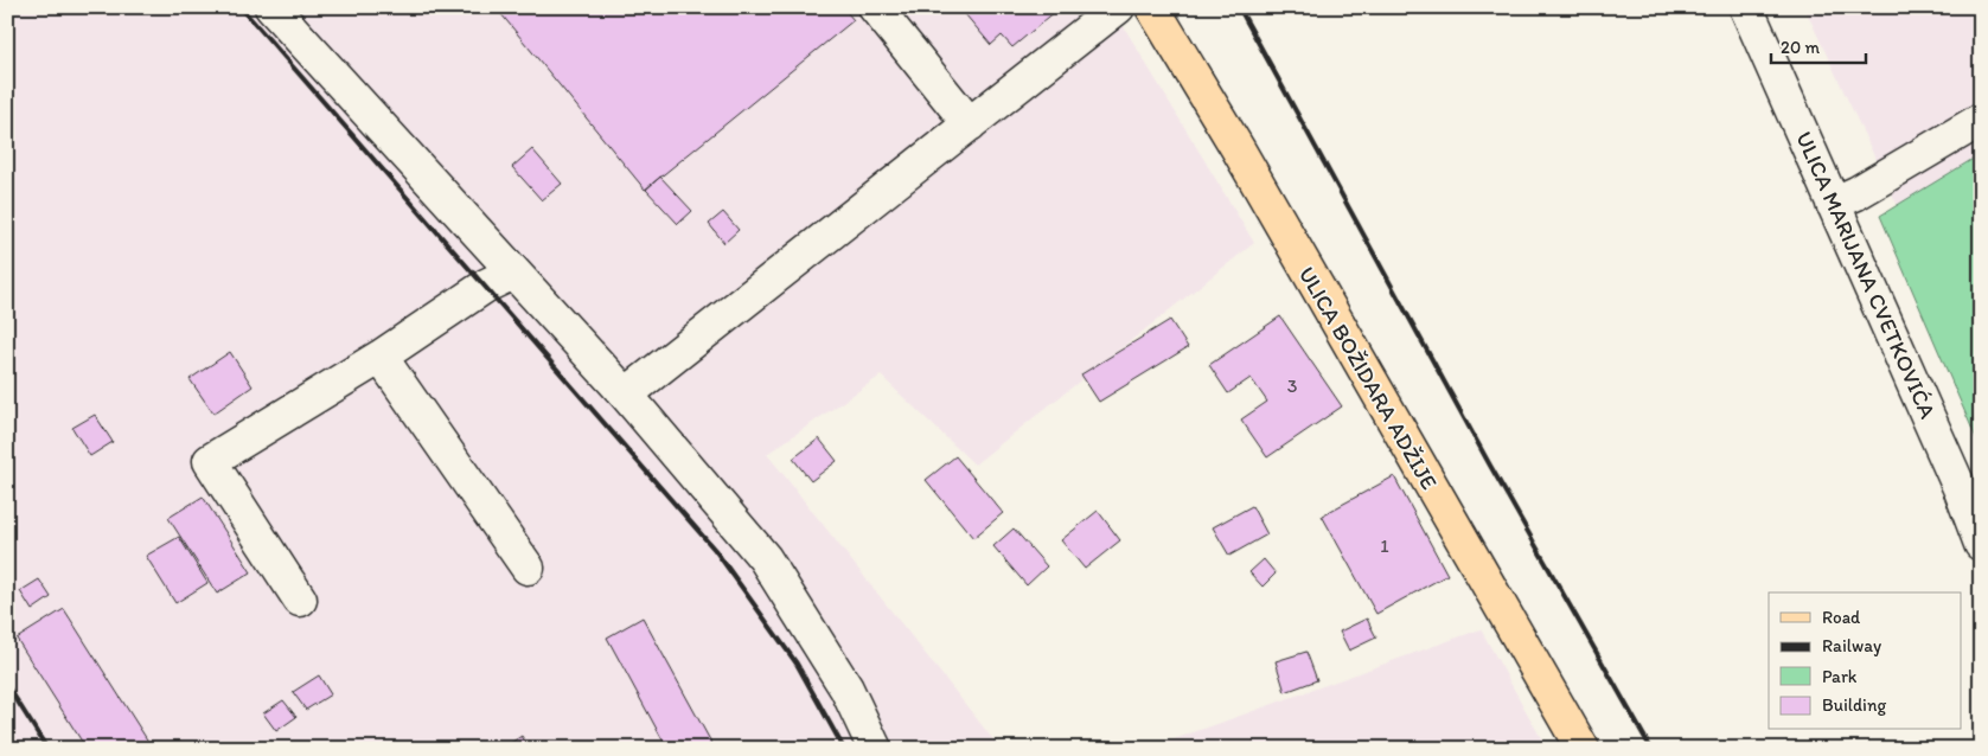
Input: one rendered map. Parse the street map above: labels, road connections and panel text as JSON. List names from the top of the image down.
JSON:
{
  "streets": {
    "main road": ["ULICA BOŽIDARA ADŽIJE"],
    "street": ["ULICA MARIJANA CVETKOVIĆA"]
  },
  "house_numbers": ["3", "1"],
  "legend": [
    "Road",
    "Railway",
    "Park",
    "Building"
  ],
  "scale_bar": "20 m"
}
